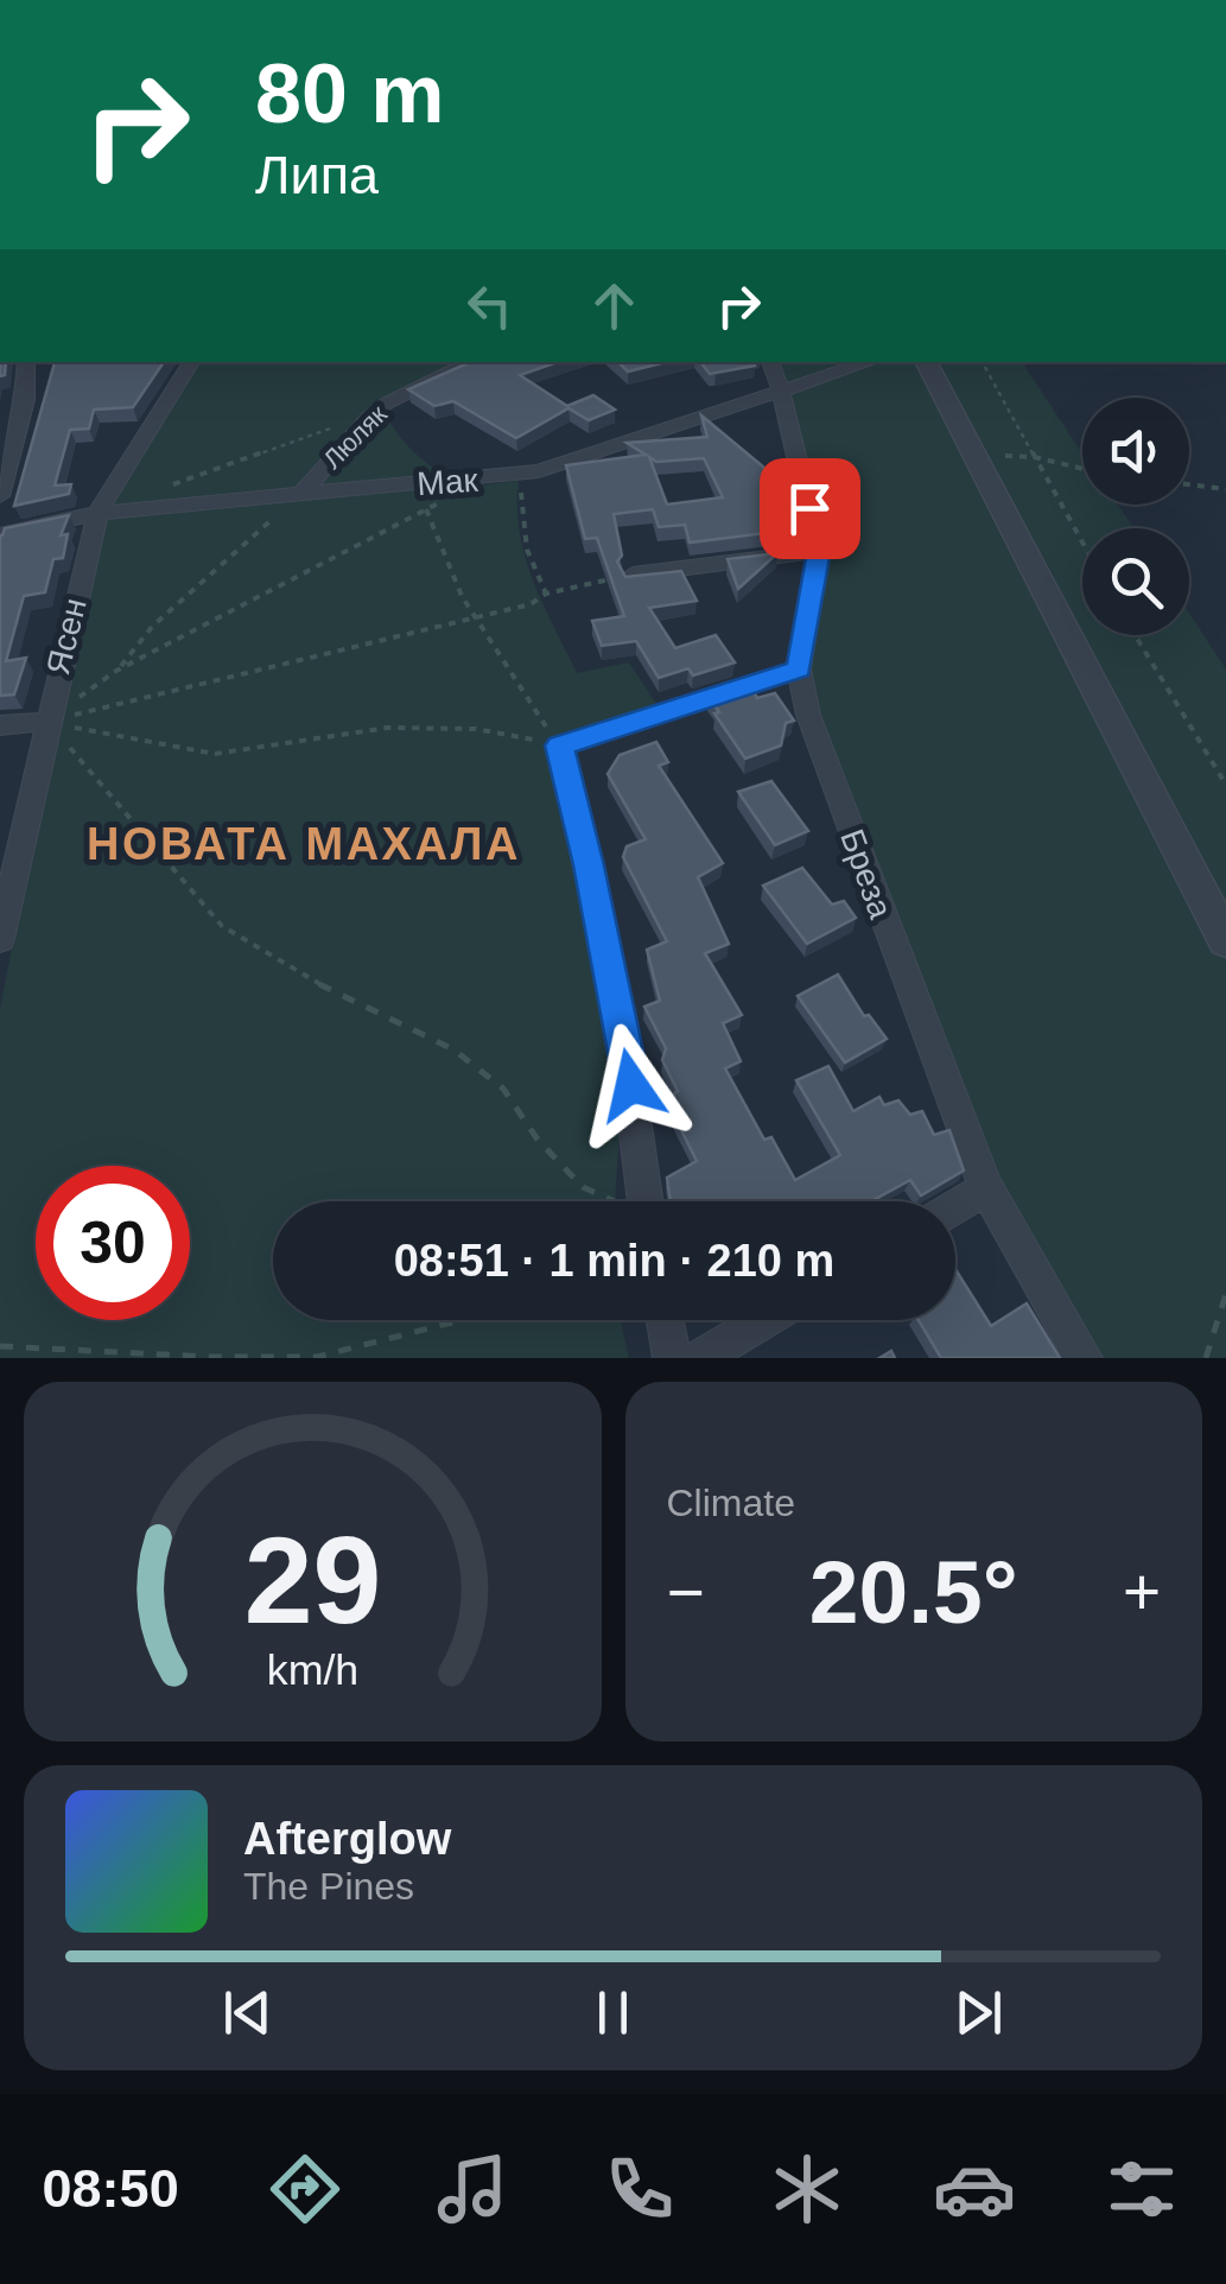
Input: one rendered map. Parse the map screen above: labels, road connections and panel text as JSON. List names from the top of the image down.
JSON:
{
  "streets": {
    "street": [
      "Люляк",
      "Мак",
      "Ясен",
      "Бреза"
    ]
  },
  "crossings": [
    ["Люляк", "Мак"],
    ["Мак", "Ясен"],
    ["Мак", "Бреза"]
  ],
  "districts": ["НОВАТА МАХАЛА"],
  "page": {
    "turn": ["80 m", "Липа"],
    "limit": "30",
    "trip": "08:51 · 1 min · 210 m",
    "tile": "Climate",
    "heat": ["−", "20.5°", "+"],
    "song": ["Afterglow", "The Pines"],
    "tabs": "08:50",
    "gauge": ["29", "km/h"]
  }
}
